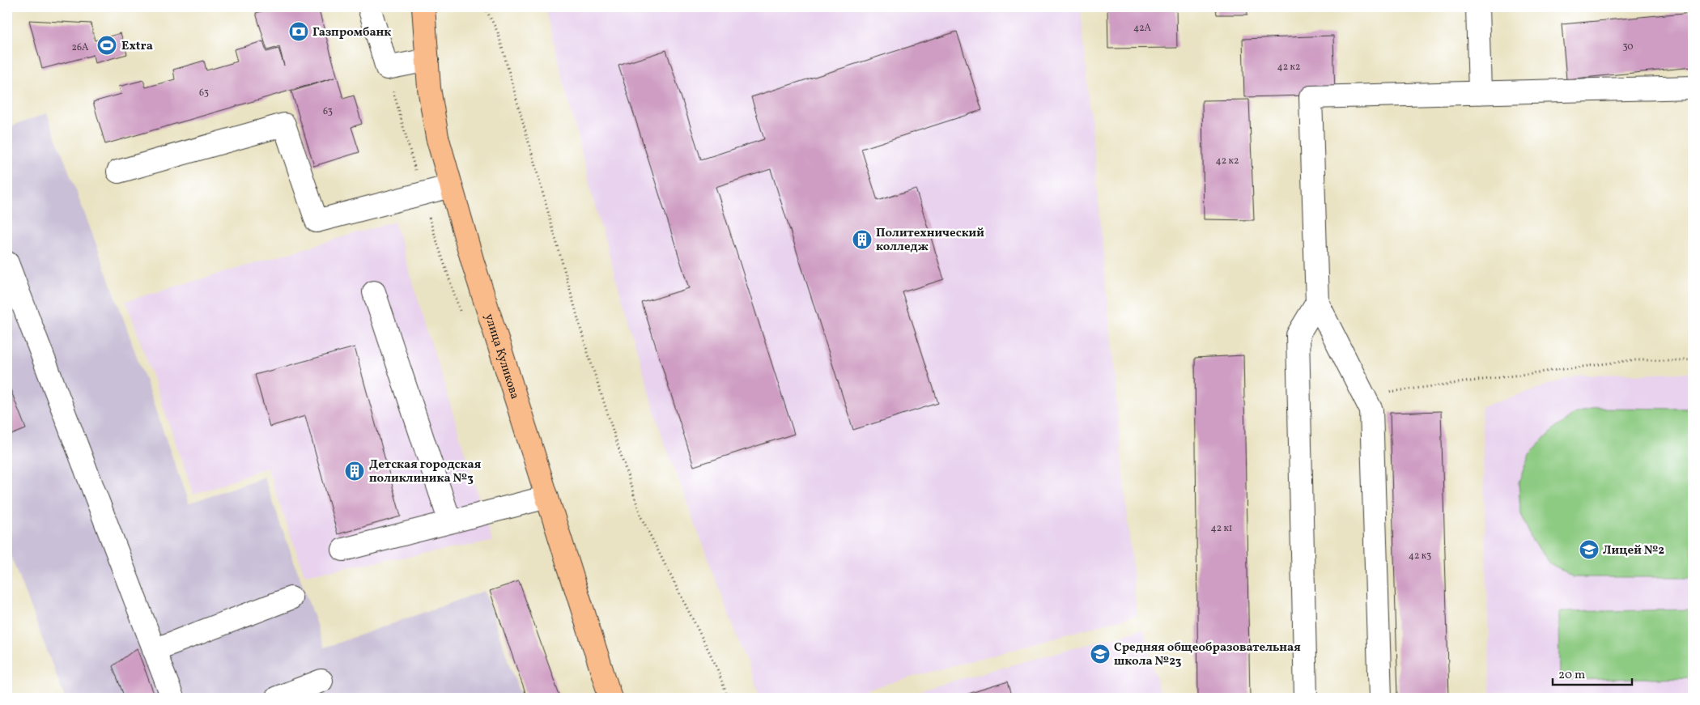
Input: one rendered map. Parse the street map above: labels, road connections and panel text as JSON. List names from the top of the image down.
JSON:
{
  "streets": {
    "main road": ["улица Куликова"]
  },
  "places": {
    "bank": ["Газпромбанк"],
    "sports": ["Extra"],
    "building": ["Политехнический колледж", "Детская городская поликлиника №3"],
    "school or university": ["Лицей №2", "Средняя общеобразовательная школа №23"]
  },
  "house_numbers": [
    "42А",
    "30",
    "26А",
    "42 к2",
    "63",
    "63",
    "42 к2",
    "42 к1",
    "42 к3"
  ],
  "scale_bar": "20 m"
}
